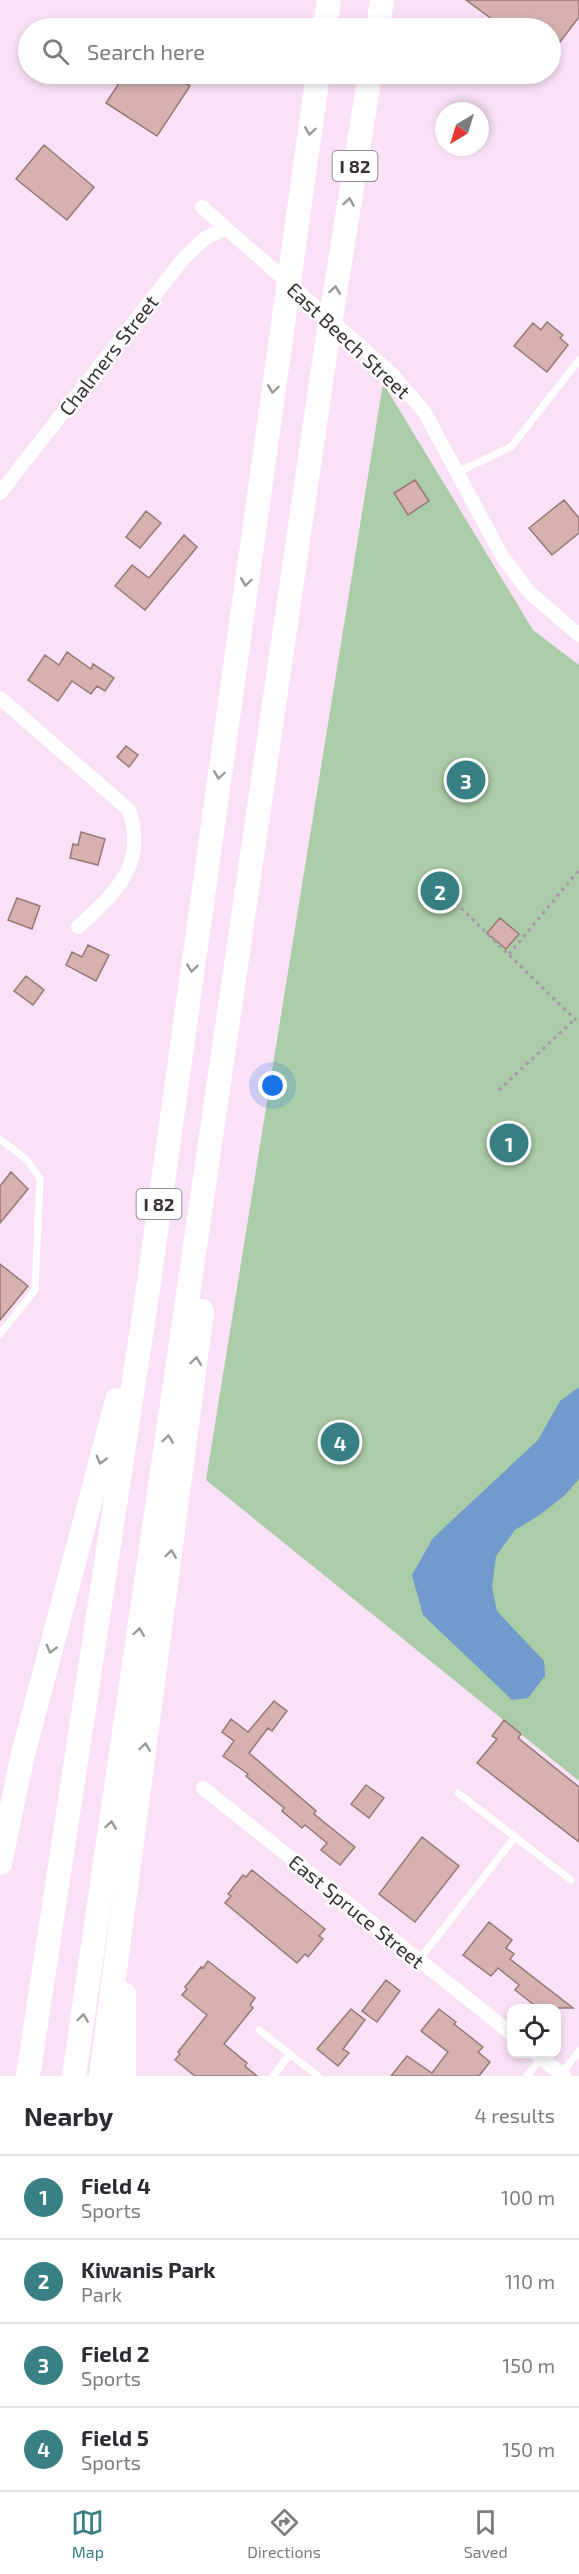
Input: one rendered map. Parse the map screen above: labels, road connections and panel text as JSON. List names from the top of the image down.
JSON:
{
  "streets": {
    "highway": ["I 82"],
    "street": ["East Beech Street", "Chalmers Street", "East Spruce Street"]
  },
  "crossings": [
    ["East Beech Street", "Chalmers Street"]
  ],
  "north": "bottom left",
  "page": {
    "search": "Search here",
    "pins": [
      "3",
      "2",
      "1",
      "4"
    ],
    "heading": ["Nearby", "4 results"],
    "list": [
      {
        "mark": "1",
        "name": "Field 4",
        "note": "Sports",
        "value": "100 m"
      },
      {
        "mark": "2",
        "name": "Kiwanis Park",
        "note": "Park",
        "value": "110 m"
      },
      {
        "mark": "3",
        "name": "Field 2",
        "note": "Sports",
        "value": "150 m"
      },
      {
        "mark": "4",
        "name": "Field 5",
        "note": "Sports",
        "value": "150 m"
      }
    ],
    "nav": ["Map", "Directions", "Saved"]
  }
}
